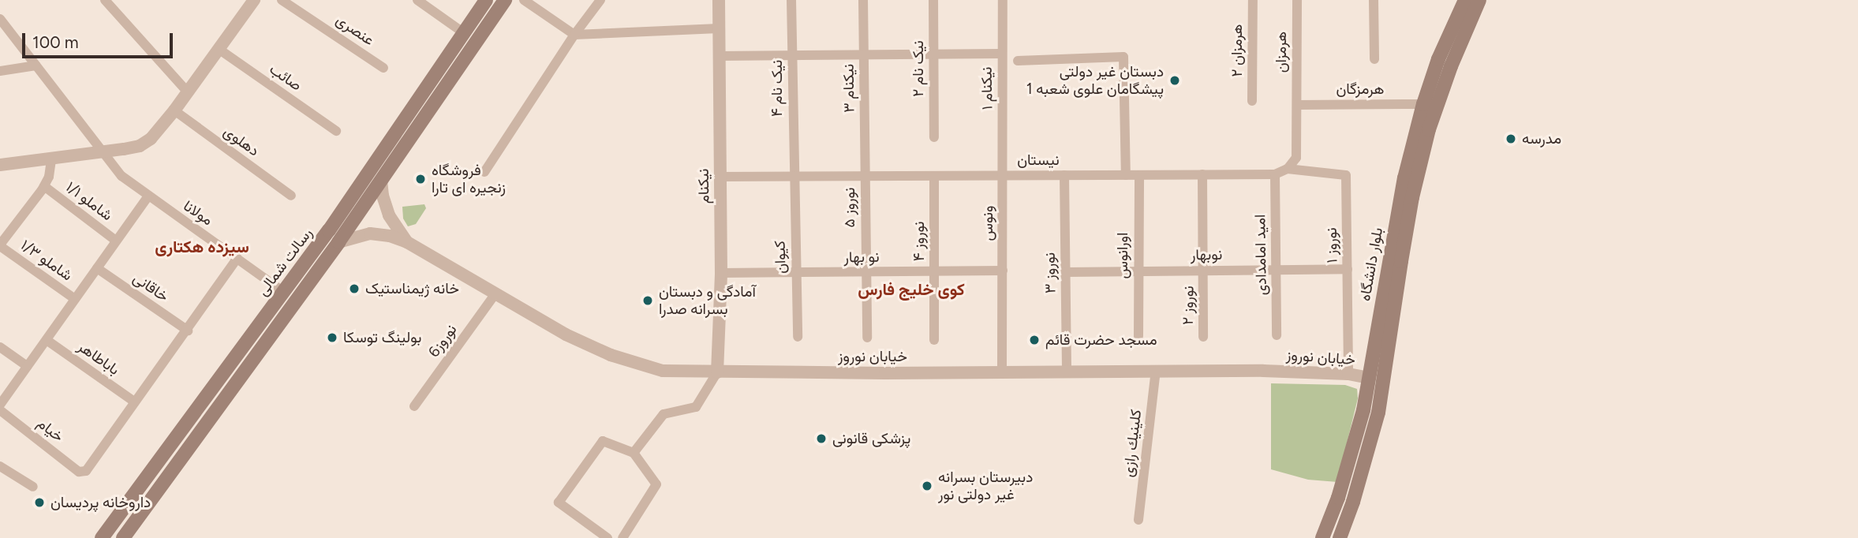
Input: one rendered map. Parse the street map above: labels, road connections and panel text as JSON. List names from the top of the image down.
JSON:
{
  "streets": {
    "main road": ["رسالت شمالی", "بلوار دانشگاه"],
    "street": [
      "عنصری",
      "هرمزان ۲",
      "هرمزان",
      "نیک نام ۲",
      "صائب",
      "نیک نام ۴",
      "نیکنام ۳",
      "نیکنام ۱",
      "هرمزگان",
      "دهلوی",
      "نیستان",
      "نیکنام",
      "شاملو ۱/۱",
      "نوروز ۵",
      "مولانا",
      "ونوس",
      "نوروز ۴",
      "نوروز ۱",
      "نوبهار",
      "امید امامدادی",
      "اورانوس",
      "کیوان",
      "نو بهار",
      "شاملو ۱/۳",
      "نوروز ۳",
      "خاقانی",
      "نوروز ۲",
      "نوروز6",
      "خیابان نوروز",
      "باباطاهر",
      "خیام",
      "كلينيك رازی"
    ]
  },
  "crossings": [
    ["هرمزان", "هرمزگان"],
    ["نیک نام ۴", "نیستان"],
    ["نیک نام ۴", "کیوان"],
    ["نیکنام ۳", "نیستان"],
    ["نیکنام ۳", "نوروز ۵"],
    ["نیکنام ۱", "نیستان"],
    ["نیکنام ۱", "ونوس"],
    ["هرمزگان", "بلوار دانشگاه"],
    ["نیستان", "نیکنام"],
    ["نیستان", "نوروز ۵"],
    ["نیستان", "ونوس"],
    ["نیستان", "نوروز ۴"],
    ["نیستان", "نوروز ۱"],
    ["نیستان", "امید امامدادی"],
    ["نیستان", "اورانوس"],
    ["نیستان", "کیوان"],
    ["نیستان", "نوروز ۳"],
    ["نیستان", "نوروز ۲"],
    ["نیکنام", "نو بهار"],
    ["نیکنام", "خیابان نوروز"],
    ["نوروز ۵", "نو بهار"],
    ["مولانا", "رسالت شمالی"],
    ["ونوس", "نو بهار"],
    ["نوروز ۴", "نو بهار"],
    ["نوروز ۱", "نوبهار"],
    ["نوروز ۱", "خیابان نوروز"],
    ["نوبهار", "امید امامدادی"],
    ["نوبهار", "اورانوس"],
    ["نوبهار", "نوروز ۳"],
    ["نوبهار", "نوروز ۲"],
    ["کیوان", "نو بهار"],
    ["رسالت شمالی", "خیابان نوروز"],
    ["بلوار دانشگاه", "خیابان نوروز"],
    ["نوروز ۳", "خیابان نوروز"],
    ["نوروز6", "خیابان نوروز"],
    ["خیابان نوروز", "كلينيك رازی"],
    ["باباطاهر", "خیام"]
  ],
  "districts": ["سیزده هکتاری", "کوی خلیج فارس"],
  "places": [
    "دبستان غیر دولتی پیشگامان علوی شعبه 1",
    "مدرسه",
    "فروشگاه زنجیره ای تارا",
    "خانه ژیمناستیک",
    "آمادگی و دبستان بسرانه صدرا",
    "بولینگ توسکا",
    "مسجد حضرت قائم",
    "پزشکی قانونی",
    "دبیرستان بسرانه غیر دولتی نور",
    "داروخانه پردیسان"
  ],
  "scale_bar": "100 m"
}
